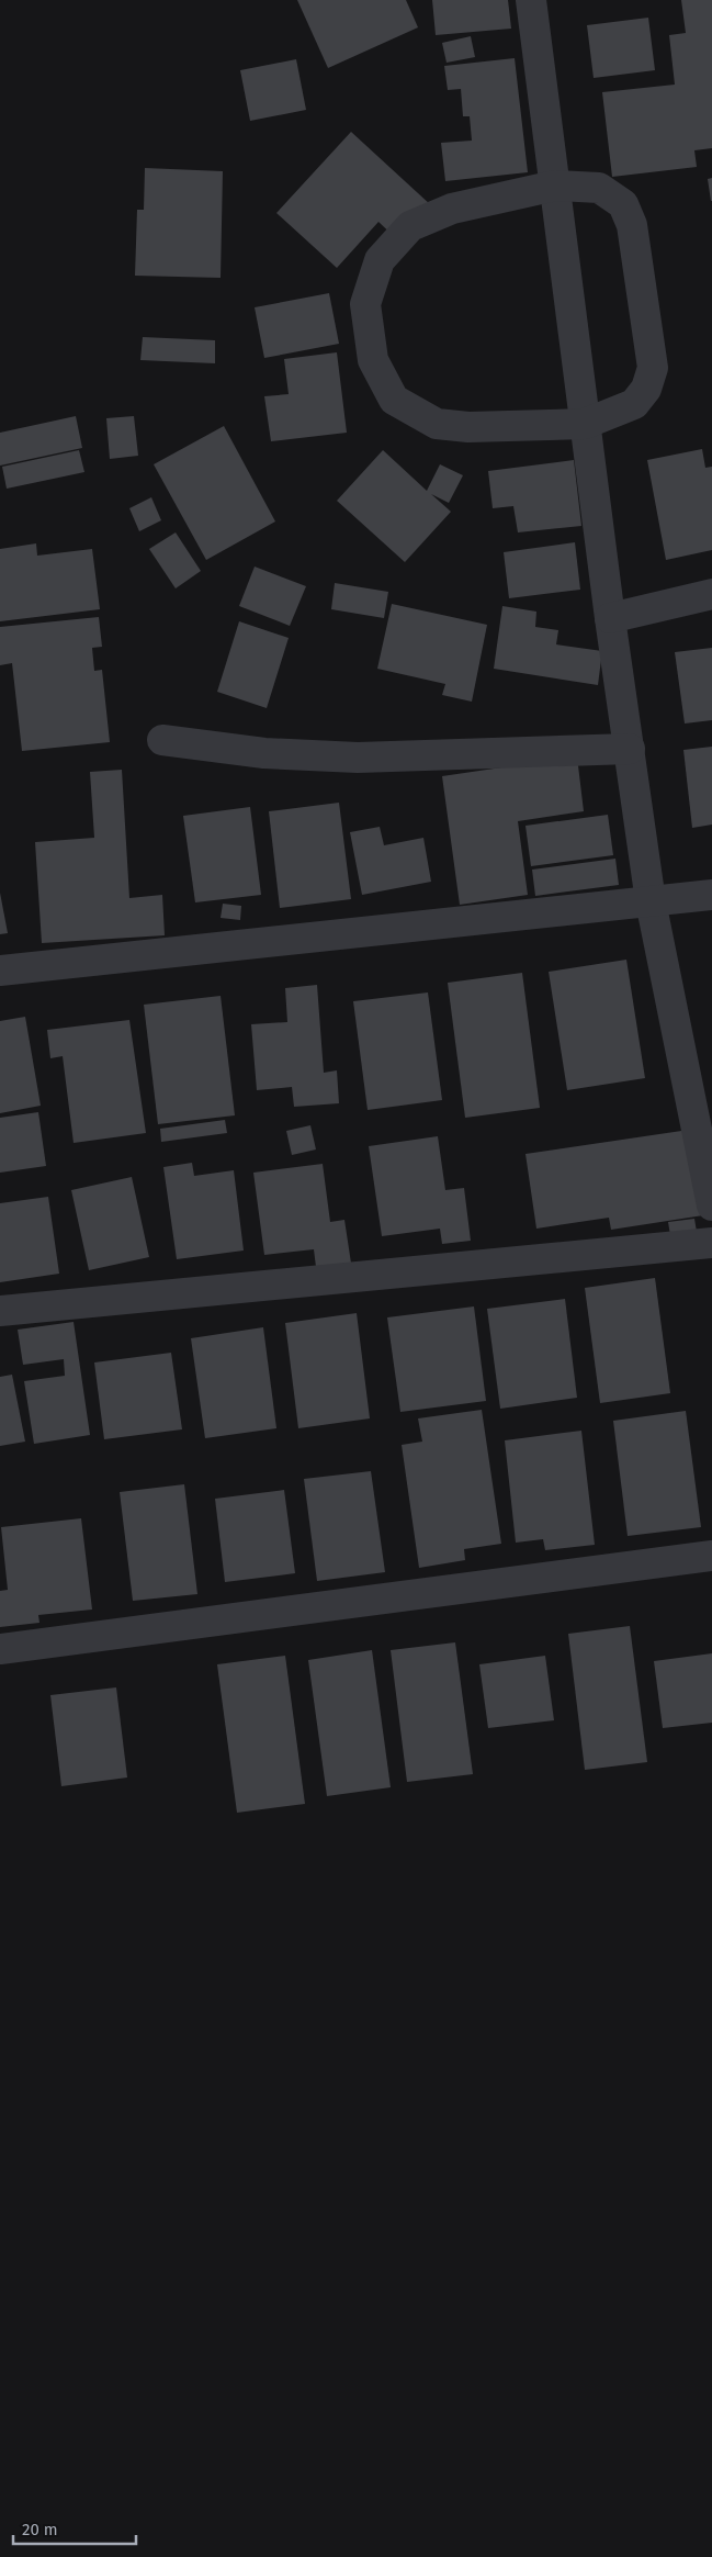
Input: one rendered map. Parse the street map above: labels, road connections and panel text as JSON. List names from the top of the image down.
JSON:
{
  "scale_bar": "20 m"
}
